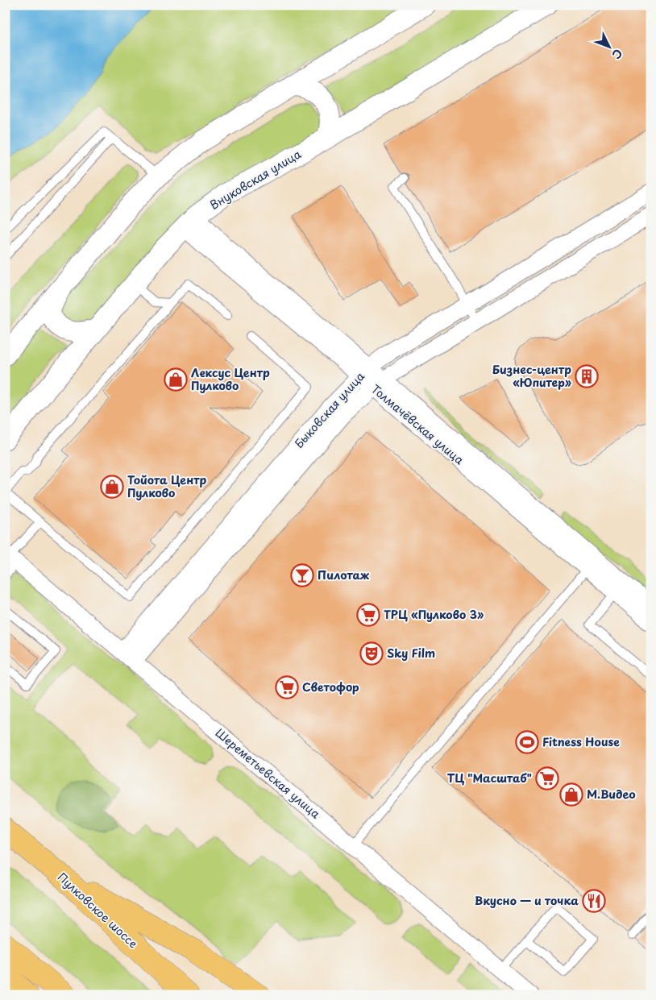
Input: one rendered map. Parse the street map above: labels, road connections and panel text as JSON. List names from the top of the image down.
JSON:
{
  "streets": {
    "main road": ["Пулковское шоссе"],
    "street": [
      "Внуковская улица",
      "Быковская улица",
      "Толмачёвская улица",
      "Шереметьевская улица"
    ]
  },
  "crossings": [
    ["Внуковская улица", "Толмачёвская улица"],
    ["Быковская улица", "Толмачёвская улица"],
    ["Быковская улица", "Шереметьевская улица"]
  ],
  "places": {
    "building": ["Бизнес-центр «Юпитер»"],
    "shop": ["Лексус Центр Пулково", "Тойота Центр Пулково", "М.Видео"],
    "bar": ["Пилотаж"],
    "supermarket": ["ТРЦ «Пулково 3»", "Светофор", "ТЦ \"Масштаб\""],
    "theatre": ["Sky Film"],
    "sports": ["Fitness House"],
    "restaurant": ["Вкусно — и точка"]
  },
  "north": "bottom right"
}
